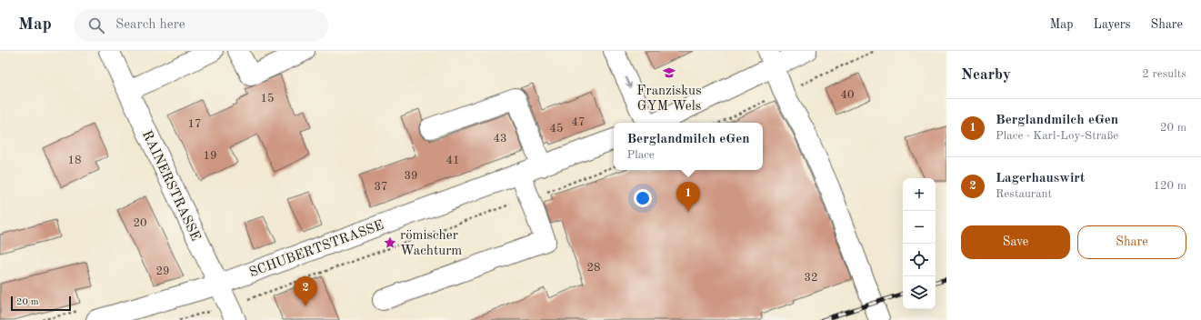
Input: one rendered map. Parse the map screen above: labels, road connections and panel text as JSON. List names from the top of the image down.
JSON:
{
  "streets": {
    "street": ["RAINERSTRASSE", "SCHUBERTSTRASSE"]
  },
  "crossings": [
    ["RAINERSTRASSE", "SCHUBERTSTRASSE"]
  ],
  "places": {
    "school or university": ["Franziskus GYM Wels"],
    "place": ["römischer Wachturm"]
  },
  "house_numbers": [
    "40",
    "15",
    "47",
    "17",
    "45",
    "43",
    "19",
    "18",
    "41",
    "39",
    "37",
    "20",
    "28",
    "29",
    "32"
  ],
  "scale_bar": "20 m",
  "page": {
    "header": "Map",
    "search": "Search here",
    "nav": ["Map", "Layers", "Share"],
    "heading": ["Nearby", "2 results"],
    "list": [
      {
        "mark": "1",
        "name": "Berglandmilch eGen",
        "note": "Place · Karl-Loy-Straße",
        "value": "20 m"
      },
      {
        "mark": "2",
        "name": "Lagerhauswirt",
        "note": "Restaurant",
        "value": "120 m"
      }
    ],
    "popup": ["Berglandmilch eGen", "Place"],
    "map_buttons": ["+", "−"],
    "pins": ["1", "2"],
    "buttons": ["Save", "Share"],
    "scale": "20 m"
  }
}
